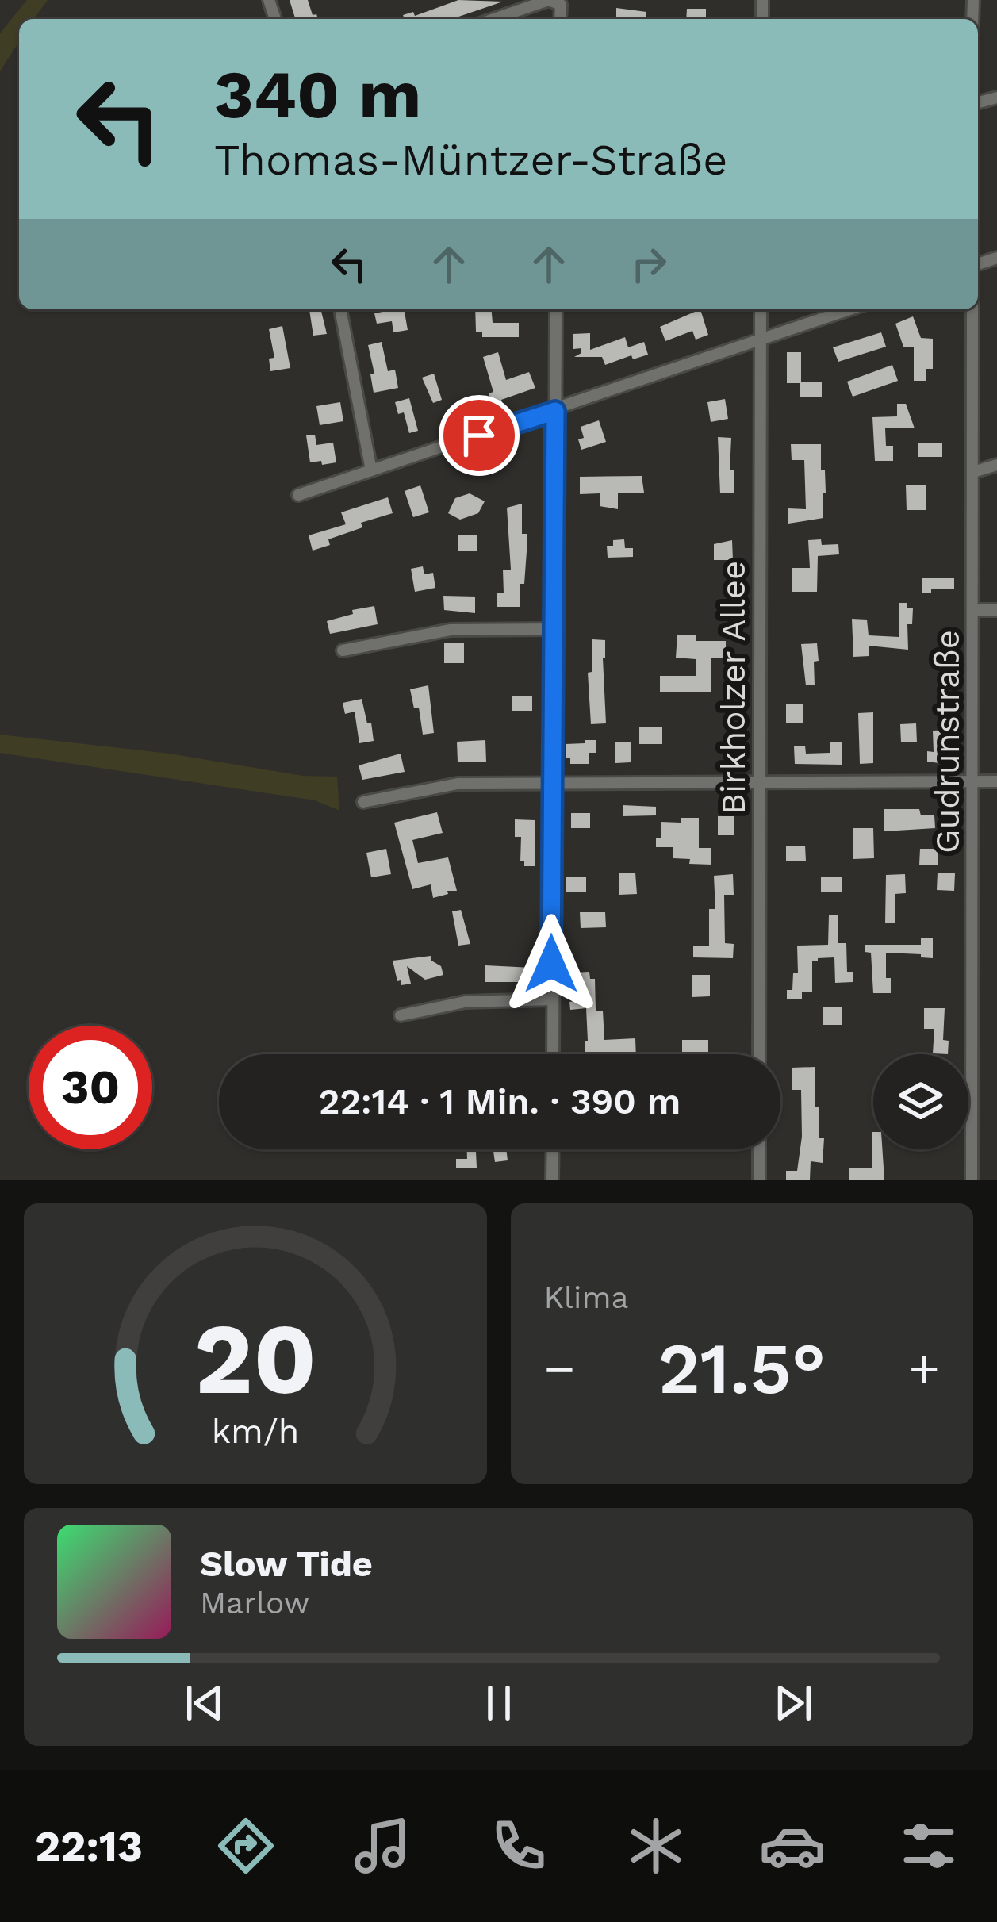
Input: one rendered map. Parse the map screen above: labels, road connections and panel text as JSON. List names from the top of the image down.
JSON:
{
  "streets": {
    "street": ["Birkholzer Allee", "Gudrunstraße"]
  },
  "page": {
    "turn": ["340 m", "Thomas-Müntzer-Straße"],
    "limit": "30",
    "trip": "22:14 · 1 Min. · 390 m",
    "tile": "Klima",
    "heat": ["−", "21.5°", "+"],
    "song": ["Slow Tide", "Marlow"],
    "tabs": "22:13",
    "gauge": ["20", "km/h"]
  }
}
